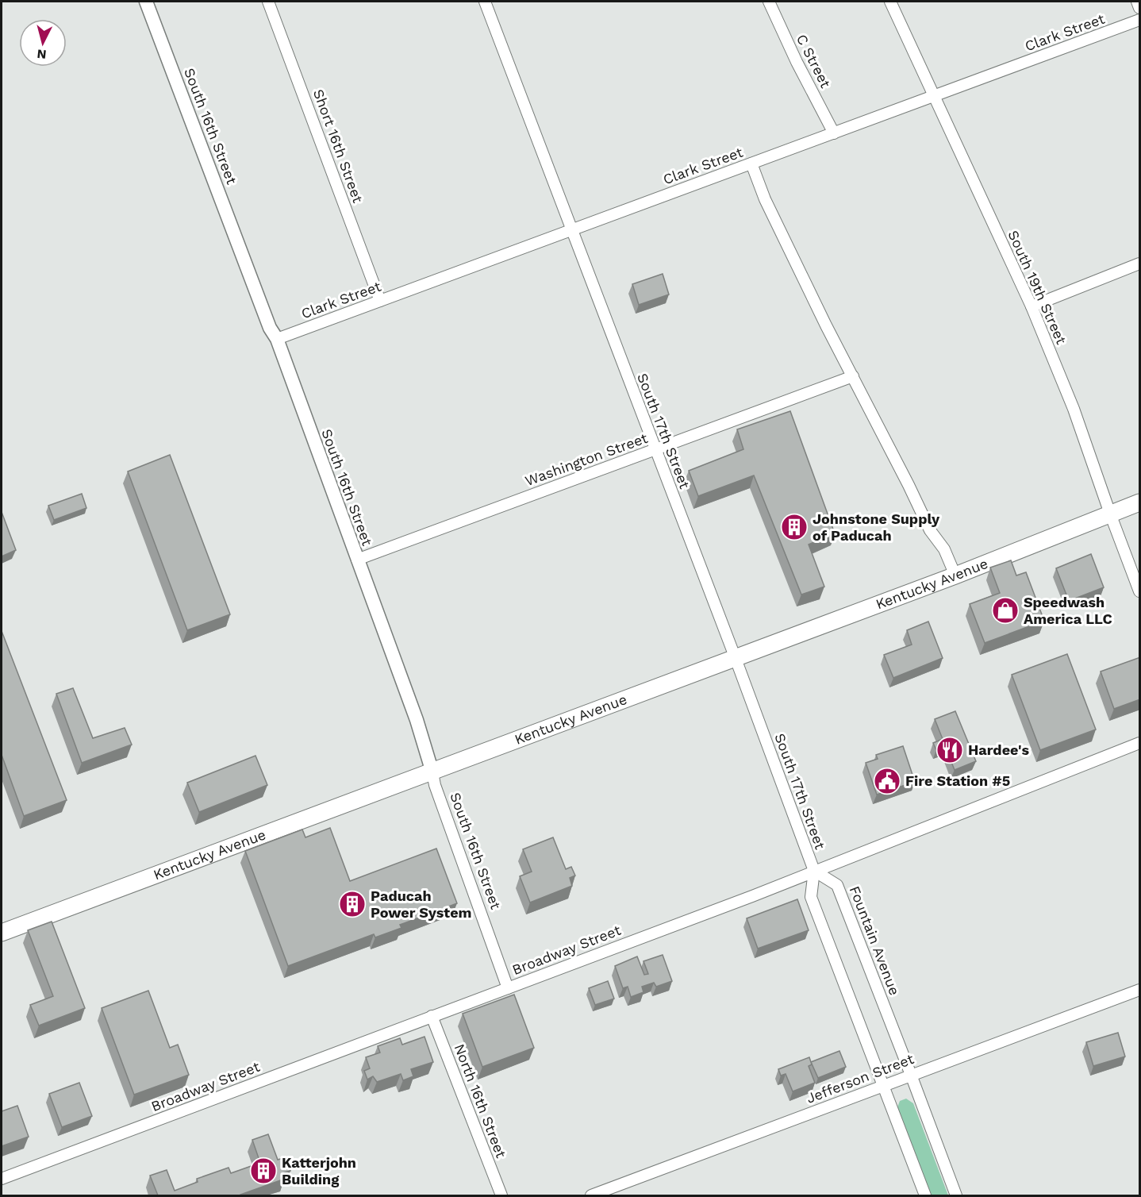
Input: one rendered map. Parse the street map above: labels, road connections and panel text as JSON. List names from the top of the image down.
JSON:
{
  "streets": {
    "main road": ["Kentucky Avenue"],
    "street": [
      "Clark Street",
      "C Street",
      "South 16th Street",
      "Short 16th Street",
      "South 19th Street",
      "South 17th Street",
      "Washington Street",
      "Fountain Avenue",
      "Broadway Street",
      "Jefferson Street",
      "North 16th Street"
    ]
  },
  "crossings": [
    ["Clark Street", "C Street"],
    ["Clark Street", "South 16th Street"],
    ["Clark Street", "Short 16th Street"],
    ["Clark Street", "South 19th Street"],
    ["Clark Street", "South 17th Street"],
    ["South 16th Street", "Washington Street"],
    ["South 16th Street", "Kentucky Avenue"],
    ["South 16th Street", "Broadway Street"],
    ["South 19th Street", "Kentucky Avenue"],
    ["South 17th Street", "Washington Street"],
    ["South 17th Street", "Kentucky Avenue"],
    ["South 17th Street", "Fountain Avenue"],
    ["South 17th Street", "Broadway Street"],
    ["Fountain Avenue", "Broadway Street"],
    ["Fountain Avenue", "Jefferson Street"],
    ["Broadway Street", "North 16th Street"]
  ],
  "places": {
    "building": ["Johnstone Supply of Paducah", "Paducah Power System", "Katterjohn Building"],
    "shop": ["Speedwash America LLC"],
    "restaurant": ["Hardee's"],
    "public building": ["Fire Station #5"]
  },
  "north": "bottom"
}
